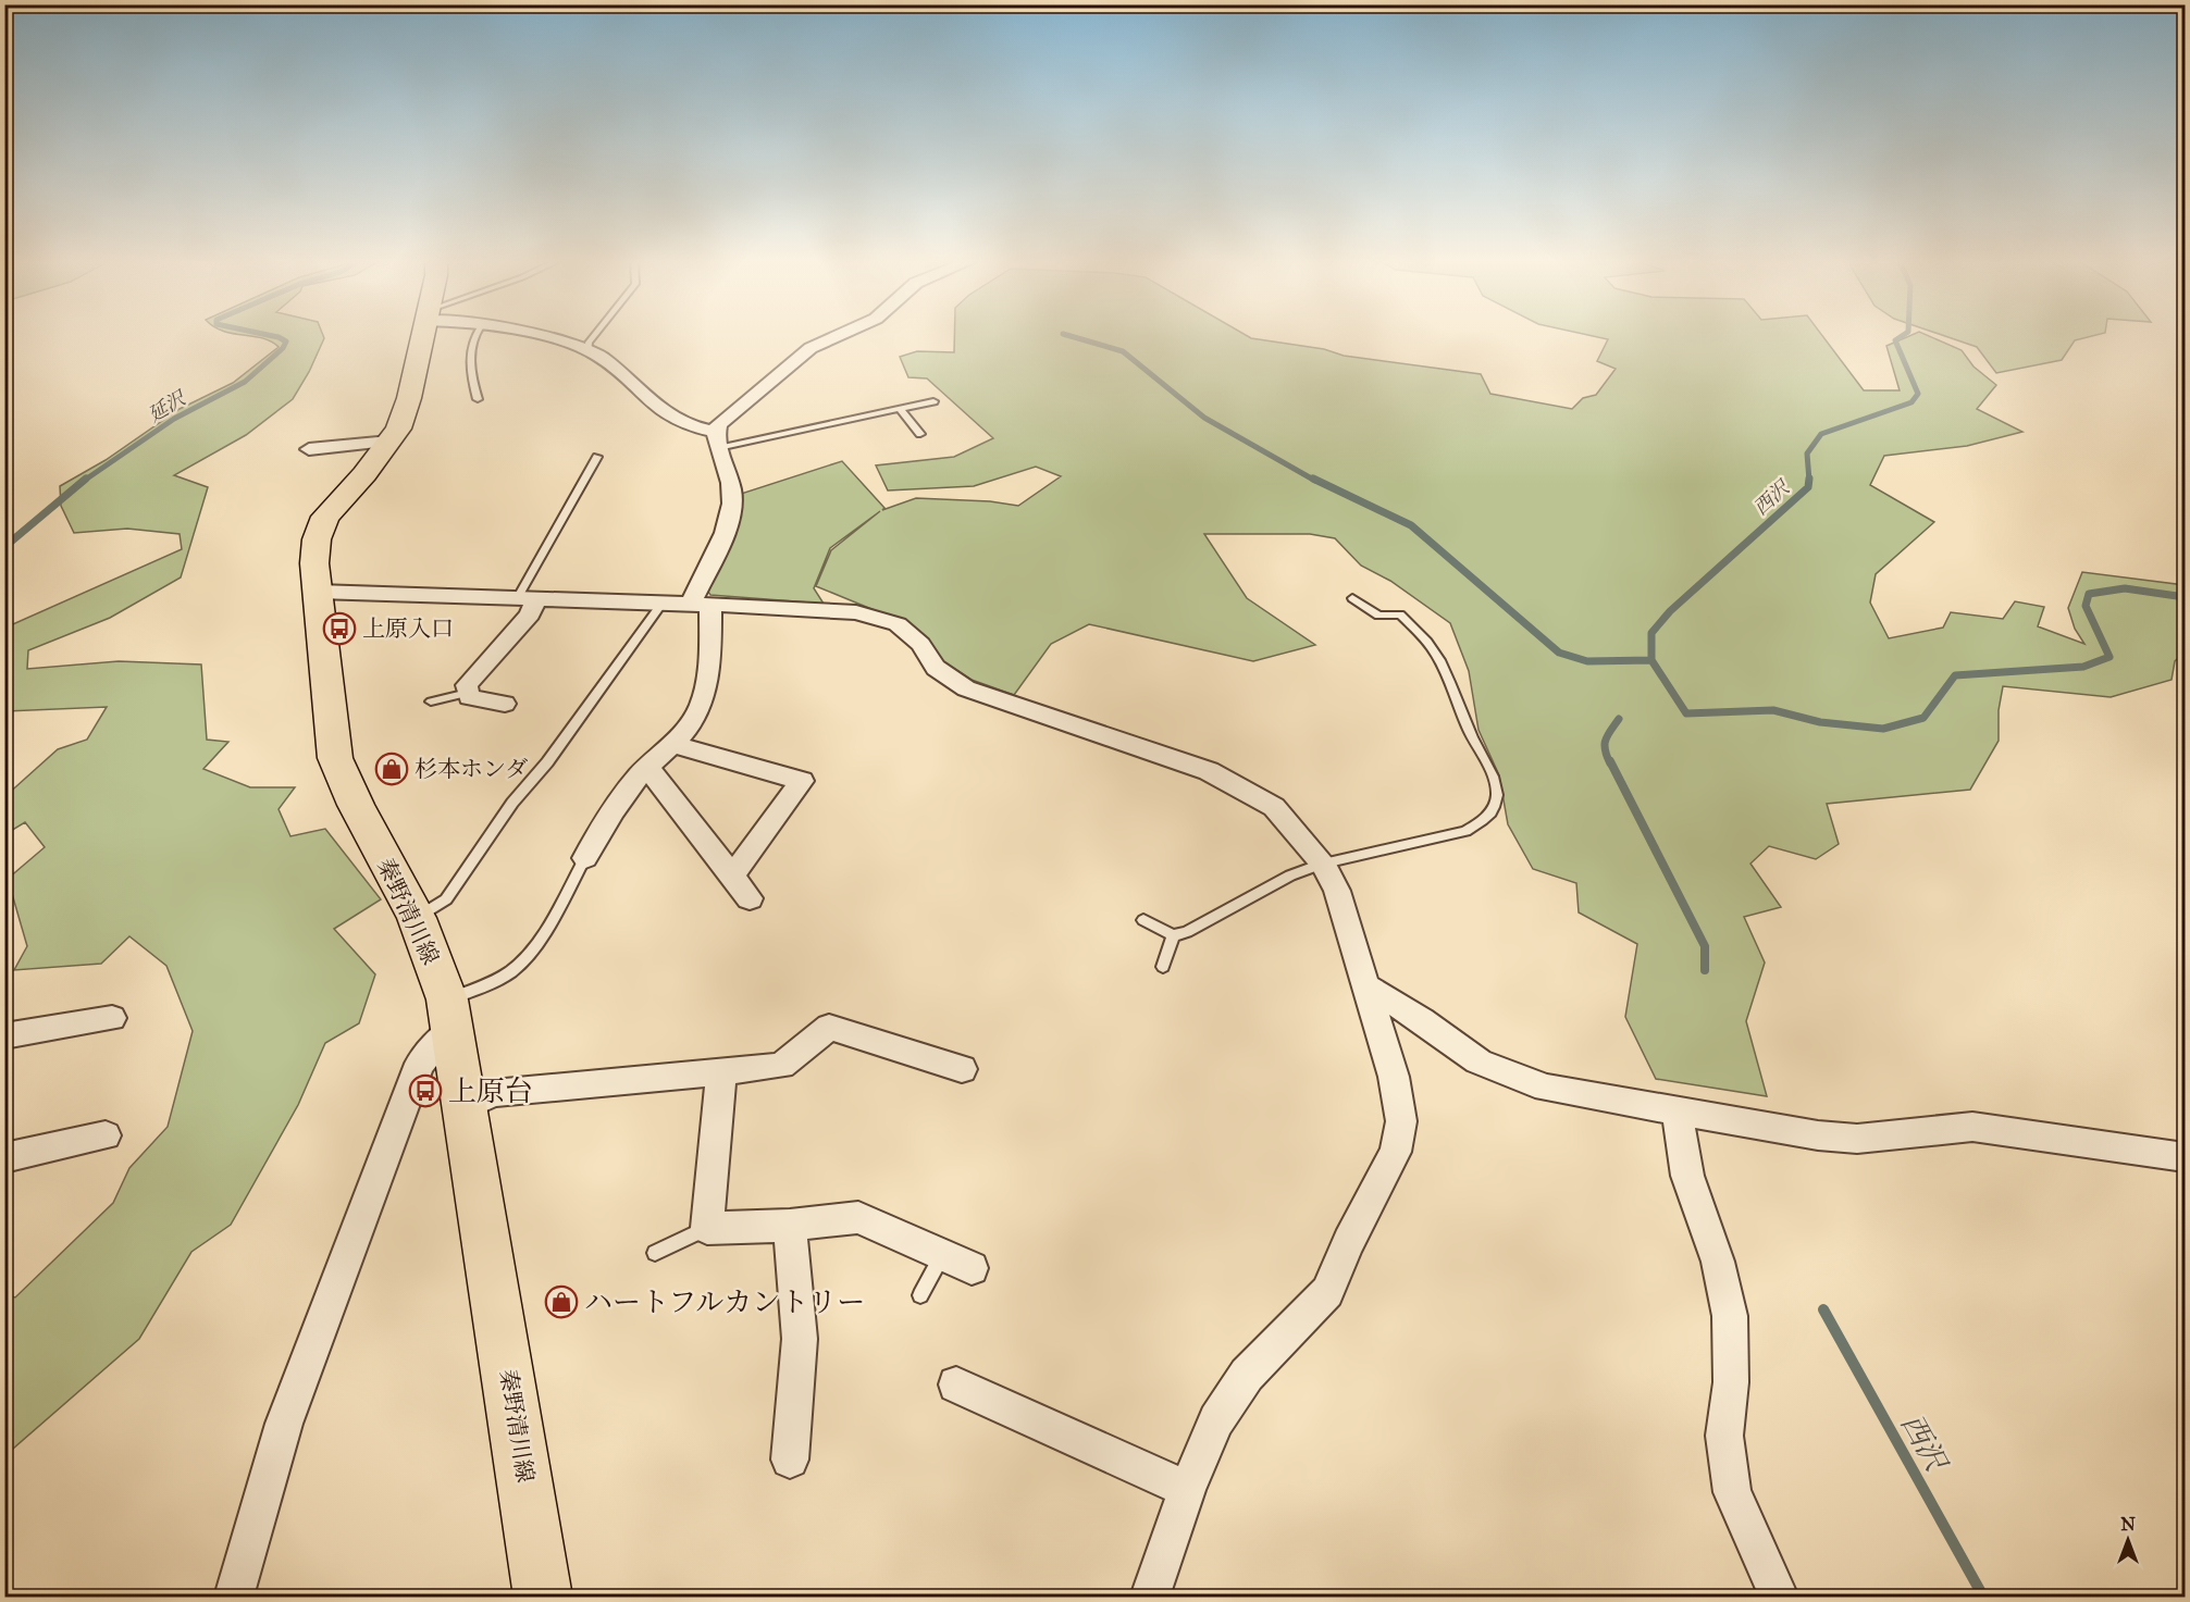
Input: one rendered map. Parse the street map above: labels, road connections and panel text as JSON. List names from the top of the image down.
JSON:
{
  "streets": {
    "main road": ["秦野清川線"]
  },
  "water": ["延沢", "西沢"],
  "places": {
    "bus stop": ["上原入口", "上原台"],
    "shop": ["杉本ホンダ", "ハートフルカントリー"]
  },
  "north": "top"
}
